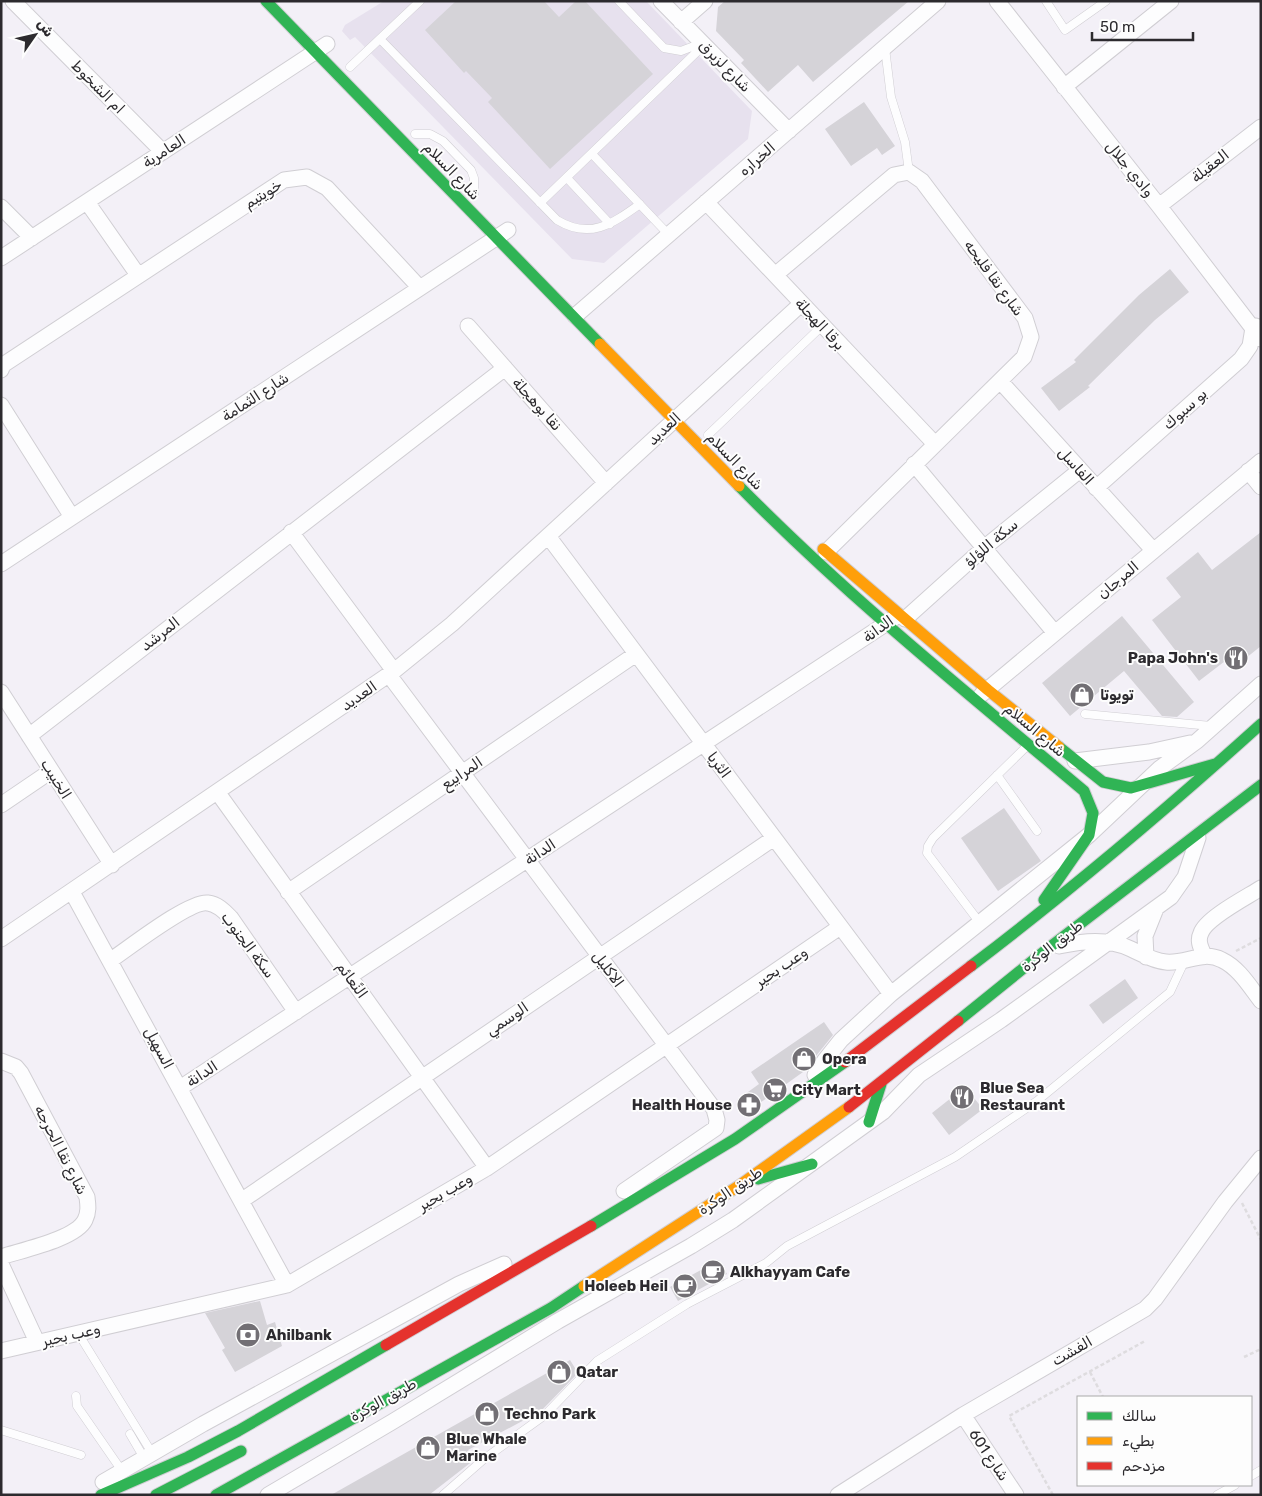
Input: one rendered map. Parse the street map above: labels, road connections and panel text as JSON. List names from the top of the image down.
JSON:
{
  "streets": {
    "main road": ["شارع السلام", "طريق الوكرة"],
    "street": [
      "شارع لزيرق",
      "ام الشخوط",
      "العامرية",
      "الخراره",
      "العقيلة",
      "وادي جلال",
      "خويتيم",
      "شارع نقا فليحه",
      "برقا الهجلة",
      "شارع الثمامة",
      "نقا بوهجلة",
      "بو سبوك",
      "العديد",
      "الفاسل",
      "سكة اللؤلؤ",
      "المرجان",
      "الدانة",
      "المرشد",
      "الثريا",
      "المرابيع",
      "الخبيب",
      "سكة الجنوب",
      "وعب بحير",
      "الاكليل",
      "النًعائم",
      "الوسمي",
      "السهيل",
      "شارع نقا الحرجه",
      "الفشت",
      "شارع 601"
    ]
  },
  "crossings": [
    ["شارع لزيرق", "الخراره"],
    ["ام الشخوط", "العامرية"],
    ["العامرية", "شارع السلام"],
    ["الخراره", "شارع السلام"],
    ["الخراره", "برقا الهجلة"],
    ["العقيلة", "وادي جلال"],
    ["وادي جلال", "بو سبوك"],
    ["شارع السلام", "شارع نقا فليحه"],
    ["شارع السلام", "شارع الثمامة"],
    ["شارع السلام", "العديد"],
    ["شارع السلام", "سكة اللؤلؤ"],
    ["شارع السلام", "المرجان"],
    ["شارع السلام", "الدانة"],
    ["خويتيم", "شارع الثمامة"],
    ["شارع نقا فليحه", "برقا الهجلة"],
    ["شارع نقا فليحه", "الفاسل"],
    ["برقا الهجلة", "العديد"],
    ["نقا بوهجلة", "العديد"],
    ["نقا بوهجلة", "المرشد"],
    ["بو سبوك", "الفاسل"],
    ["العديد", "الثريا"],
    ["العديد", "الخبيب"],
    ["العديد", "الاكليل"],
    ["العديد", "النًعائم"],
    ["العديد", "السهيل"],
    ["الفاسل", "سكة اللؤلؤ"],
    ["الفاسل", "المرجان"],
    ["سكة اللؤلؤ", "الدانة"],
    ["الدانة", "الثريا"],
    ["الدانة", "سكة الجنوب"],
    ["الدانة", "الاكليل"],
    ["الدانة", "النًعائم"],
    ["الدانة", "السهيل"],
    ["المرشد", "الخبيب"],
    ["الثريا", "المرابيع"],
    ["الثريا", "وعب بحير"],
    ["الثريا", "الوسمي"],
    ["المرابيع", "الاكليل"],
    ["المرابيع", "النًعائم"],
    ["سكة الجنوب", "السهيل"],
    ["وعب بحير", "الاكليل"],
    ["وعب بحير", "النًعائم"],
    ["وعب بحير", "السهيل"],
    ["الاكليل", "الوسمي"],
    ["النًعائم", "الوسمي"],
    ["الوسمي", "السهيل"],
    ["الفشت", "شارع 601"]
  ],
  "places": {
    "restaurant": ["Papa John's", "Blue Sea Restaurant"],
    "shop": [
      "تويوتا",
      "Opera",
      "Qatar",
      "Techno Park",
      "Blue Whale Marine"
    ],
    "supermarket": ["City Mart"],
    "pharmacy": ["Health House"],
    "cafe": ["Alkhayyam Cafe", "Holeeb Heil"],
    "bank": ["Ahilbank"]
  },
  "legend": ["سالك", "بطيء", "مزدحم"],
  "scale_bar": "50 m",
  "north": "top right"
}
